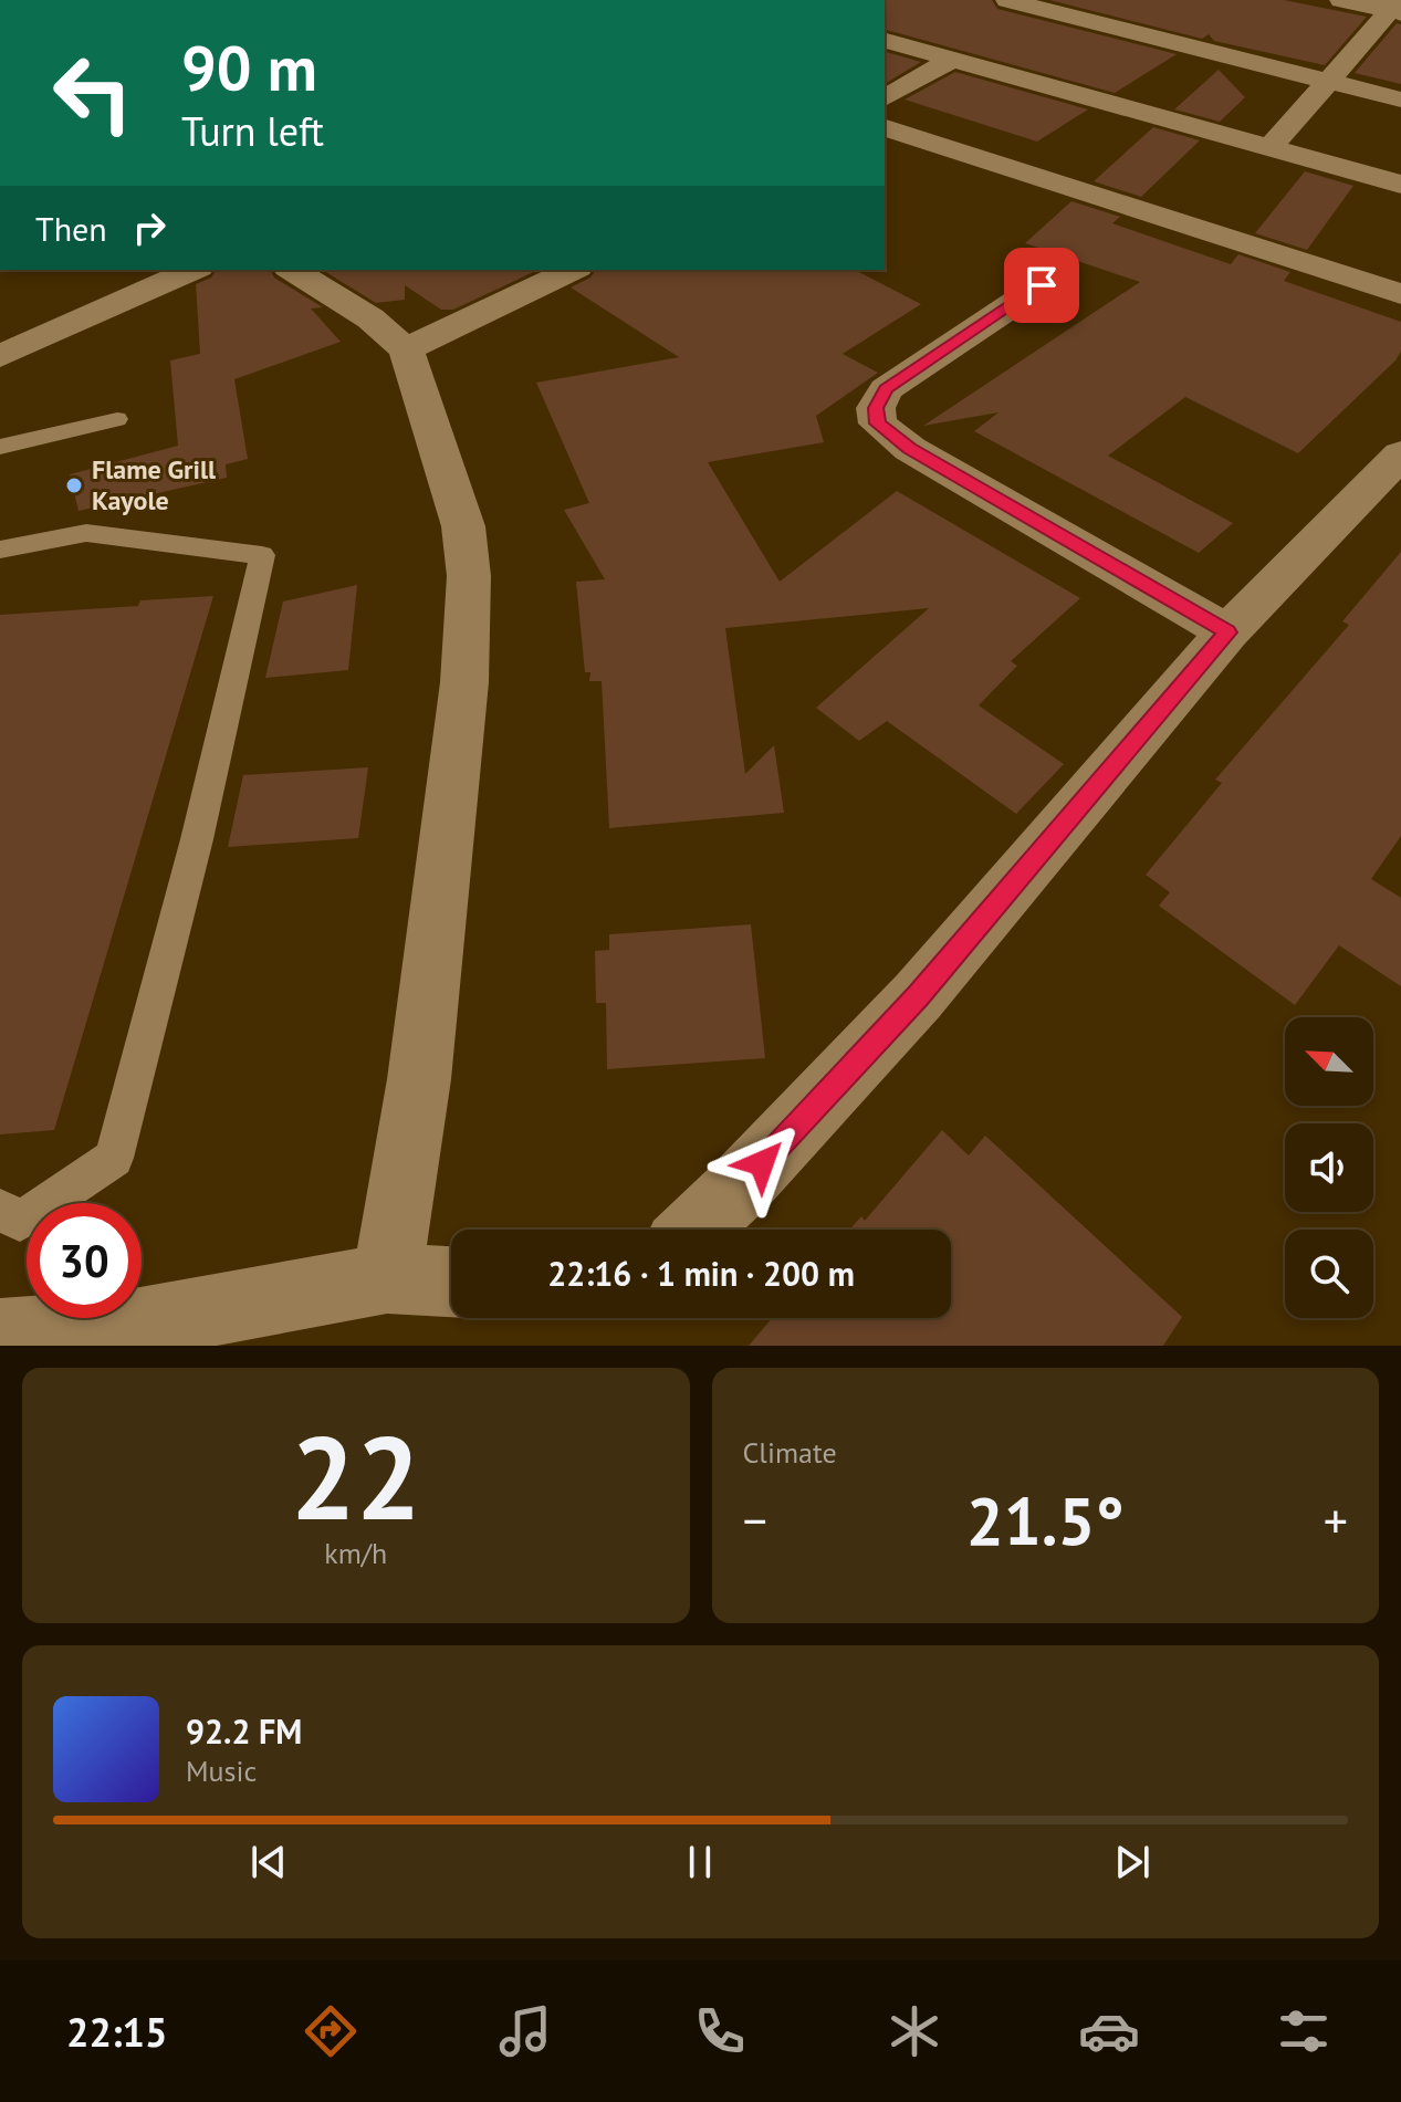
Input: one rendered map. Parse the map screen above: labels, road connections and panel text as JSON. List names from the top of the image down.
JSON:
{
  "places": ["Flame Grill Kayole"],
  "north": "top left",
  "page": {
    "turn": ["90 m", "Turn left"],
    "then": "Then",
    "limit": "30",
    "trip": "22:16 · 1 min · 200 m",
    "tile": [
      ["22", "km/h"],
      "Climate"
    ],
    "heat": ["−", "21.5°", "+"],
    "song": ["92.2 FM", "Music"],
    "tabs": "22:15"
  }
}
